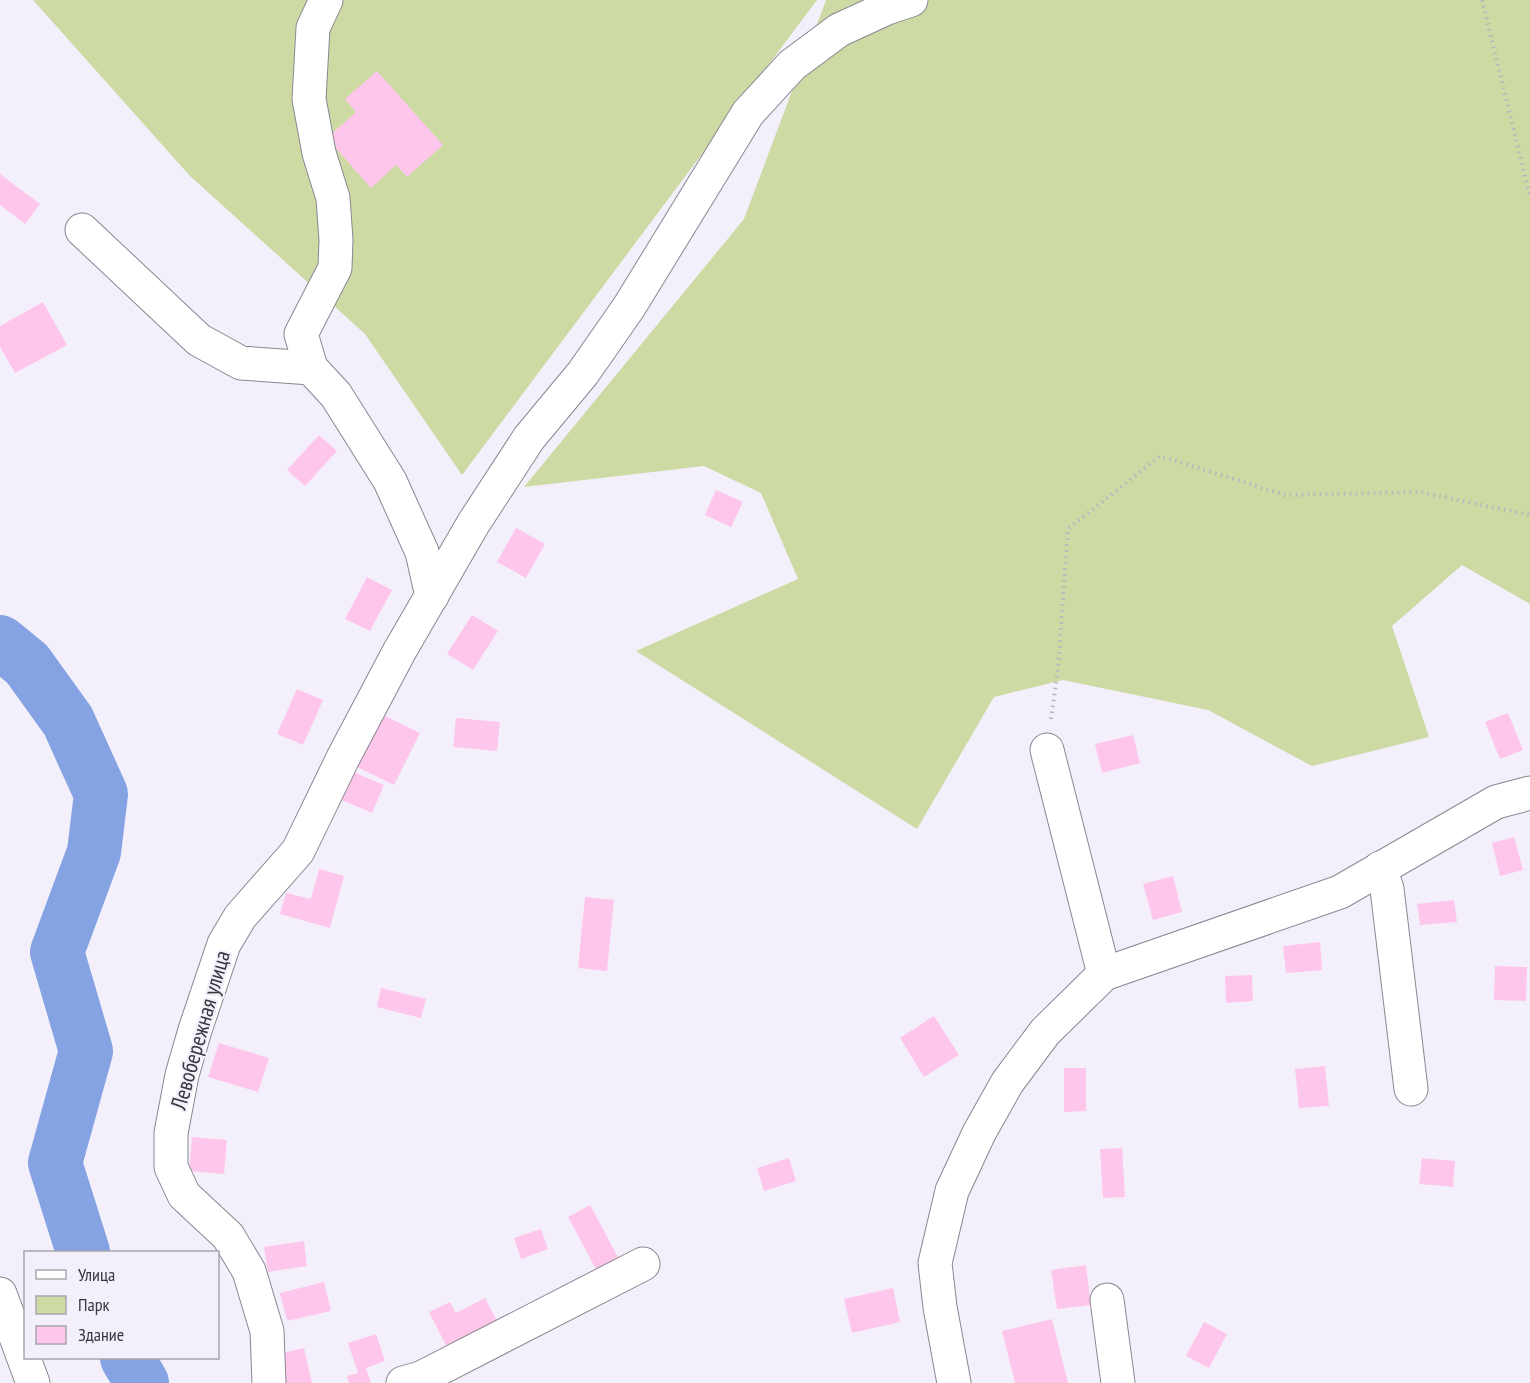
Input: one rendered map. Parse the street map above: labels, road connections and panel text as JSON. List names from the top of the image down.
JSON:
{
  "streets": {
    "street": ["Левобережная улица"]
  },
  "legend": ["Улица", "Парк", "Здание"]
}
